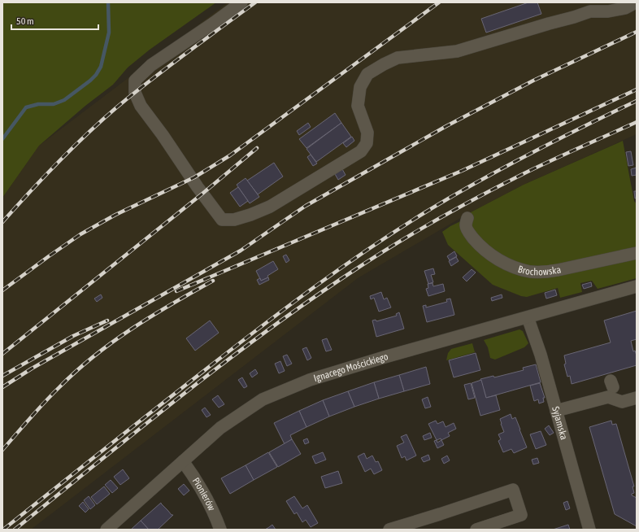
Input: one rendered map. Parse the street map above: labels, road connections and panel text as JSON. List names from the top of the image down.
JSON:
{
  "streets": {
    "street": [
      "Brochowska",
      "Ignacego Mościckiego",
      "Syjamska",
      "Pionierów"
    ]
  },
  "crossings": [
    ["Ignacego Mościckiego", "Syjamska"],
    ["Ignacego Mościckiego", "Pionierów"]
  ],
  "scale_bar": "50 m"
}
